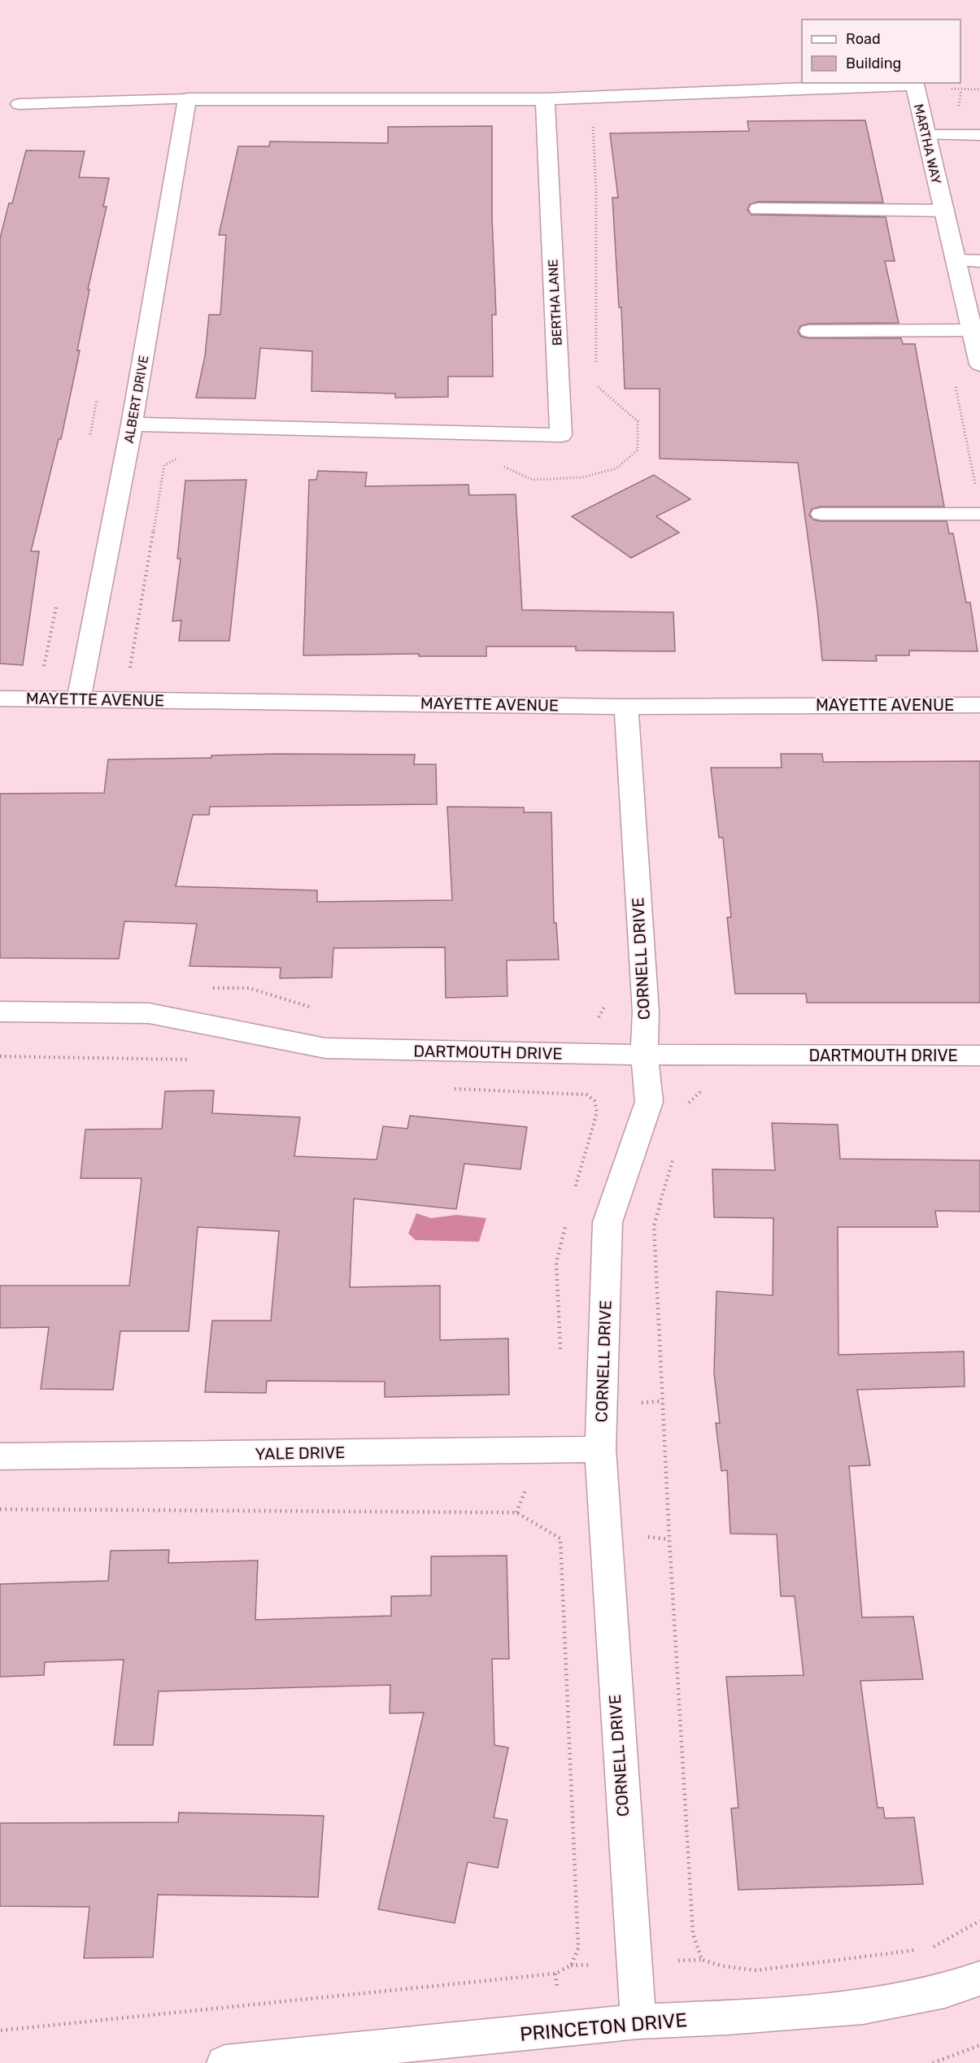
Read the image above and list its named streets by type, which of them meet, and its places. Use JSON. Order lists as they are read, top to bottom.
{
  "streets": {
    "street": [
      "MARTHA WAY",
      "BERTHA LANE",
      "ALBERT DRIVE",
      "MAYETTE AVENUE",
      "CORNELL DRIVE",
      "DARTMOUTH DRIVE",
      "YALE DRIVE",
      "PRINCETON DRIVE"
    ]
  },
  "crossings": [
    ["MARTHA WAY", "BERTHA LANE"],
    ["BERTHA LANE", "ALBERT DRIVE"],
    ["ALBERT DRIVE", "MAYETTE AVENUE"],
    ["MAYETTE AVENUE", "CORNELL DRIVE"],
    ["CORNELL DRIVE", "DARTMOUTH DRIVE"],
    ["CORNELL DRIVE", "YALE DRIVE"],
    ["CORNELL DRIVE", "PRINCETON DRIVE"]
  ],
  "legend": ["Road", "Building"]
}
